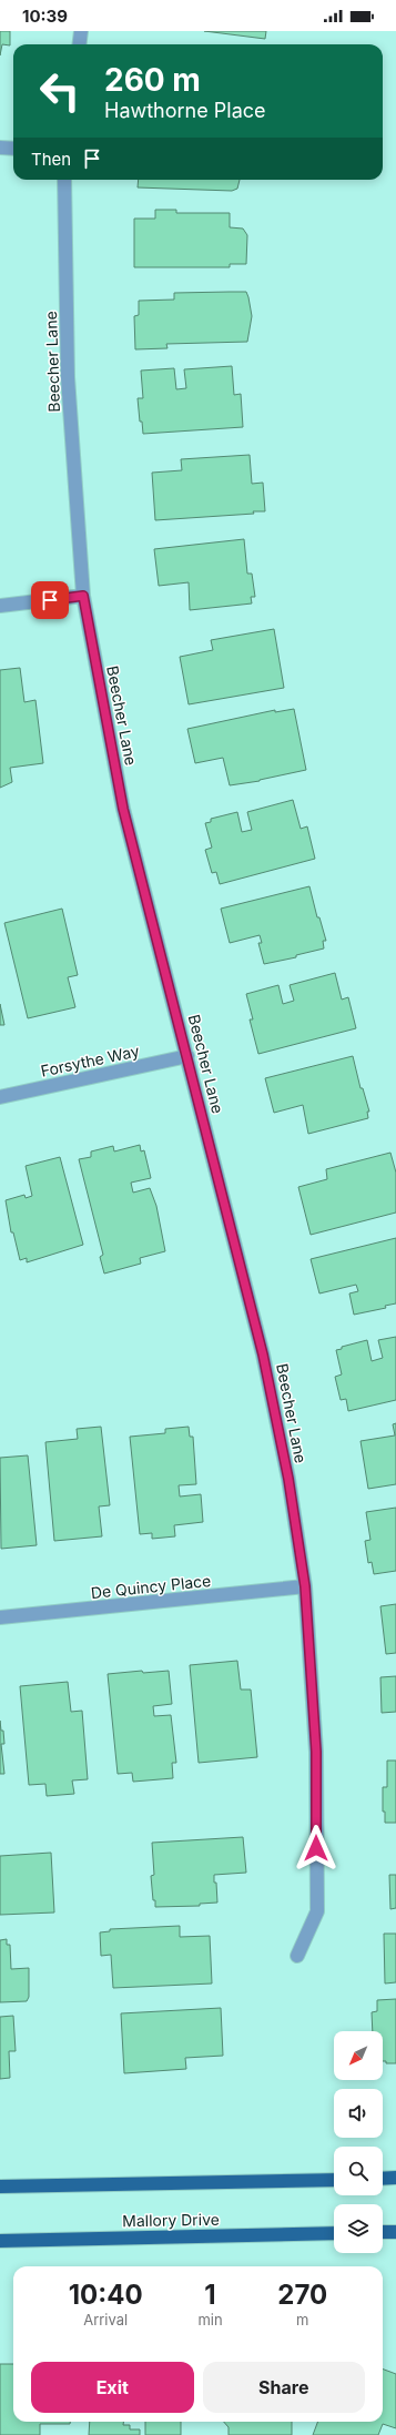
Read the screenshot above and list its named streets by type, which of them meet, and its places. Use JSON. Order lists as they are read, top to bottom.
{
  "streets": {
    "main road": ["Mallory Drive"],
    "street": ["Beecher Lane", "Forsythe Way", "De Quincy Place"]
  },
  "crossings": [
    ["Beecher Lane", "Forsythe Way"],
    ["Beecher Lane", "De Quincy Place"]
  ],
  "north": "bottom left",
  "page": {
    "status": "10:39",
    "turn": ["260 m", "Hawthorne Place"],
    "then": "Then",
    "eta": [
      "10:40",
      "Arrival",
      "1",
      "min",
      "270",
      "m"
    ],
    "buttons": ["Exit", "Share"]
  }
}
